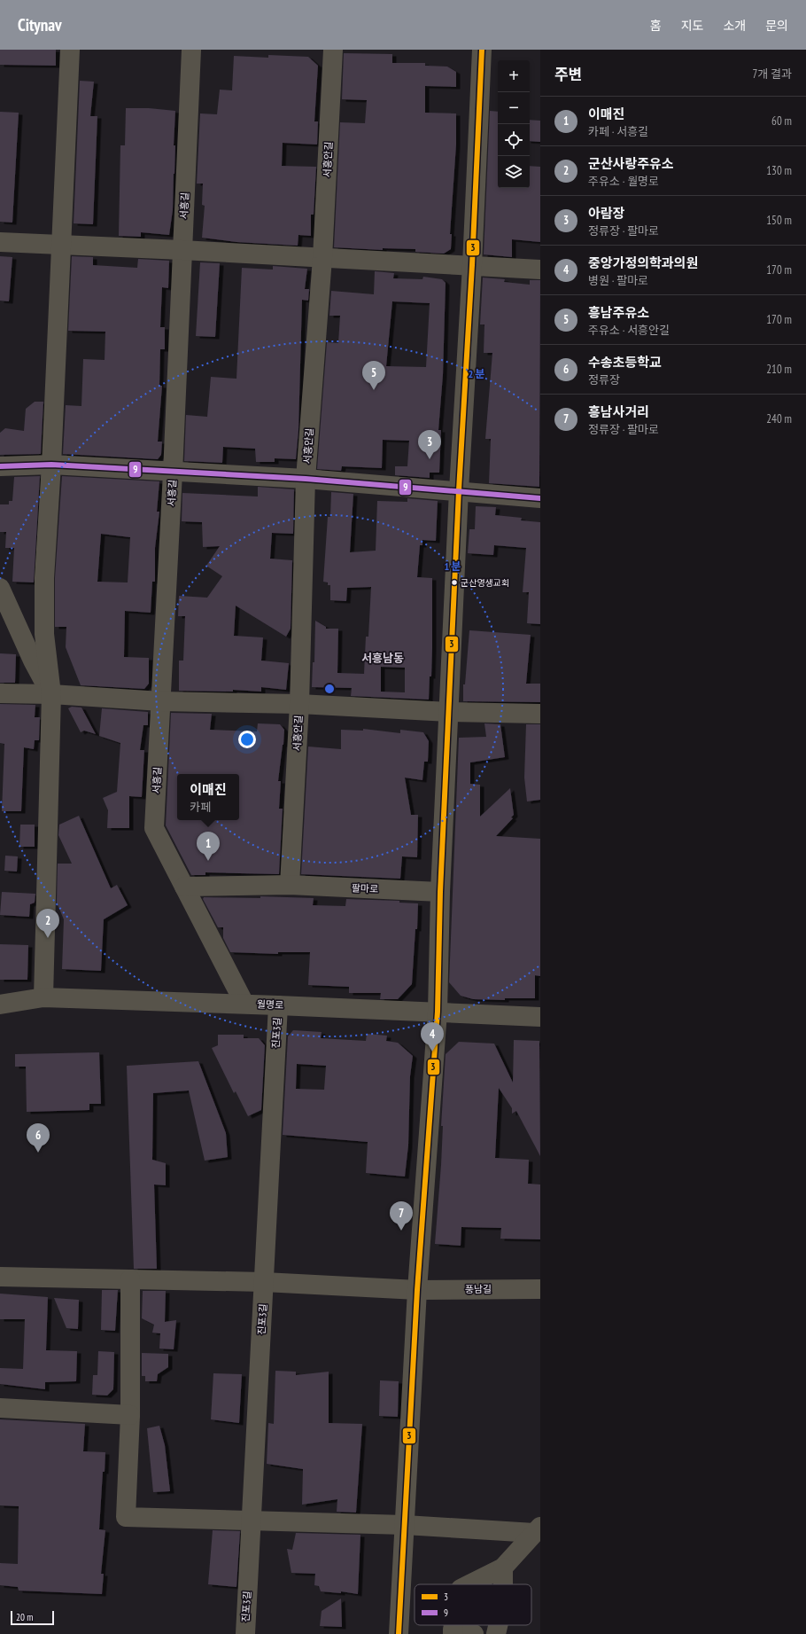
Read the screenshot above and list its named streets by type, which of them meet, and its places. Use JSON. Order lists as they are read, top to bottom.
{
  "streets": {
    "street": [
      "서흥안길",
      "서흥길",
      "팔마로",
      "월명로",
      "진포3길",
      "풍남길"
    ]
  },
  "crossings": [
    ["서흥안길", "팔마로"],
    ["서흥길", "월명로"],
    ["월명로", "진포3길"],
    ["진포3길", "풍남길"]
  ],
  "districts": ["서흥남동"],
  "places": ["군산영생교회"],
  "lines": ["transit line 3", "transit line 9"],
  "legend": ["3", "9"],
  "scale_bar": "20 m",
  "page": {
    "header": "Citynav",
    "nav": [
      "홈",
      "지도",
      "소개",
      "문의"
    ],
    "heading": ["주변", "7개 결과"],
    "map_buttons": ["+", "−"],
    "list": [
      {
        "mark": "1",
        "name": "이매진",
        "note": "카페 · 서흥길",
        "value": "60 m"
      },
      {
        "mark": "2",
        "name": "군산사랑주유소",
        "note": "주유소 · 월명로",
        "value": "130 m"
      },
      {
        "mark": "3",
        "name": "아람장",
        "note": "정류장 · 팔마로",
        "value": "150 m"
      },
      {
        "mark": "4",
        "name": "중앙가정의학과의원",
        "note": "병원 · 팔마로",
        "value": "170 m"
      },
      {
        "mark": "5",
        "name": "흥남주유소",
        "note": "주유소 · 서흥안길",
        "value": "170 m"
      },
      {
        "mark": "6",
        "name": "수송초등학교",
        "note": "정류장",
        "value": "210 m"
      },
      {
        "mark": "7",
        "name": "흥남사거리",
        "note": "정류장 · 팔마로",
        "value": "240 m"
      }
    ],
    "pins": [
      "5",
      "3",
      "1",
      "2",
      "4",
      "6",
      "7"
    ],
    "popup": ["이매진", "카페"],
    "scale": "20 m"
  },
  "rings": ["2 분", "1 분"]
}
